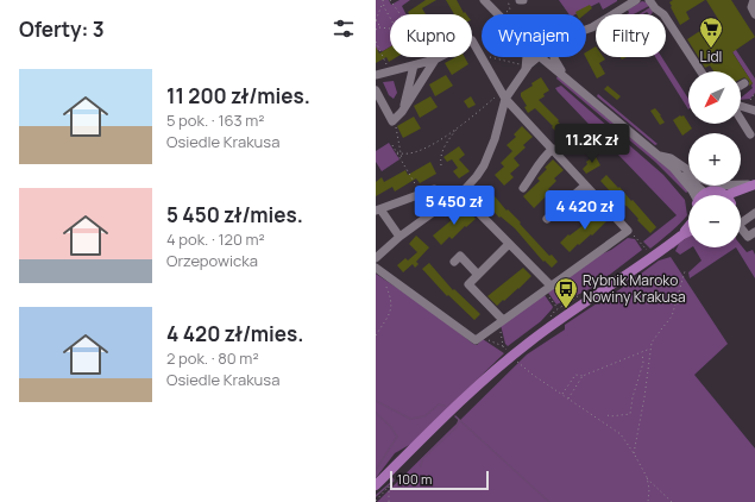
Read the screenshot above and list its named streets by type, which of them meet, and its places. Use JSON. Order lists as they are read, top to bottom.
{
  "places": {
    "supermarket": ["Lidl"],
    "bus stop": ["Rybnik Maroko Nowiny Krakusa"]
  },
  "scale_bar": "100 m",
  "north": "bottom left",
  "page": {
    "heading": "Oferty: 3",
    "chip": ["Kupno", "Wynajem", "Filtry"],
    "list": [
      {
        "name": "11 200 zł/mies.",
        "note": "5 pok. · 163 m² · Osiedle Krakusa"
      },
      {
        "name": "5 450 zł/mies.",
        "note": "4 pok. · 120 m² · Orzepowicka"
      },
      {
        "name": "4 420 zł/mies.",
        "note": "2 pok. · 80 m² · Osiedle Krakusa"
      }
    ],
    "map_buttons": ["+", "−"],
    "price": ["11.2K zł", "5 450 zł", "4 420 zł"],
    "scale": "100 m"
  }
}
